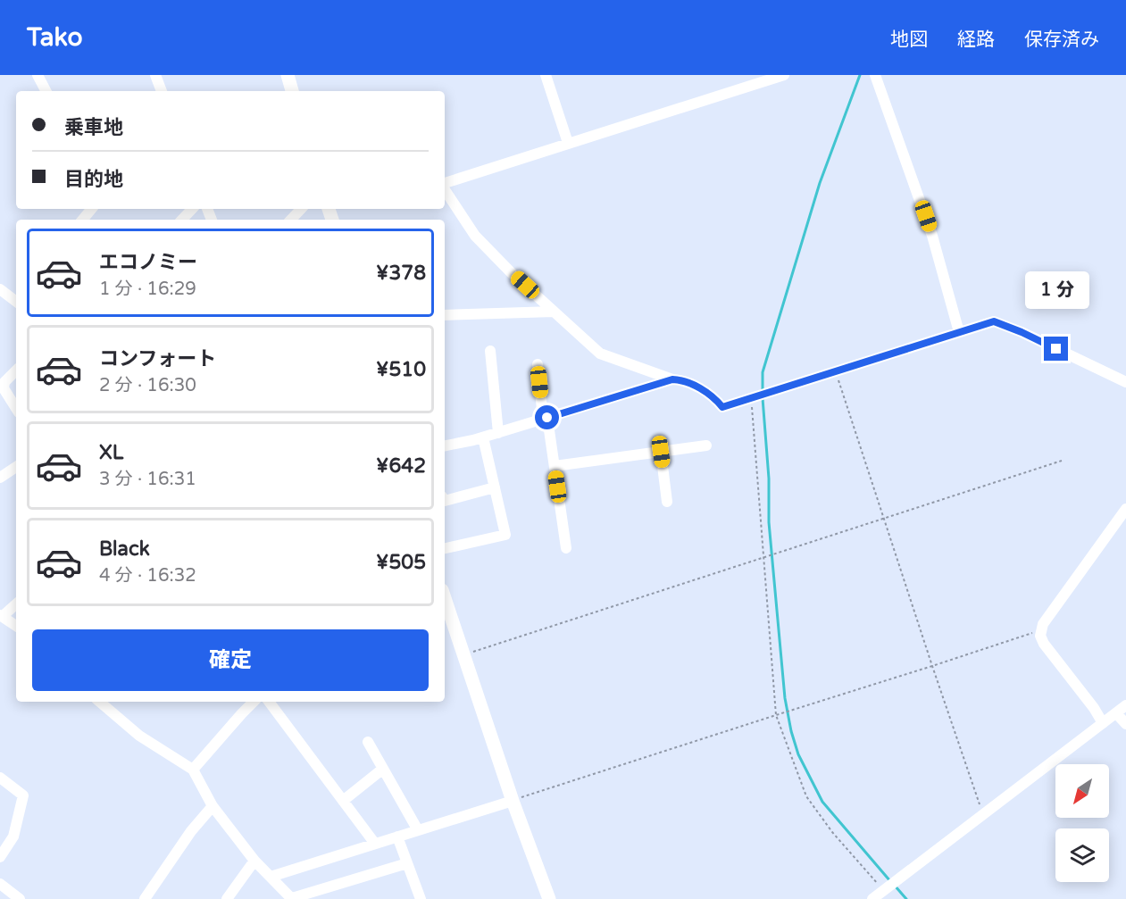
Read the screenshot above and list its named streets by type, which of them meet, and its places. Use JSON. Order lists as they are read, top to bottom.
{
  "north": "bottom left",
  "page": {
    "header": "Tako",
    "nav": ["地図", "経路", "保存済み"],
    "banner": ["乗車地", "目的地"],
    "list": [
      {
        "name": "エコノミー",
        "note": "1 分 · 16:29",
        "value": "¥378"
      },
      {
        "name": "コンフォート",
        "note": "2 分 · 16:30",
        "value": "¥510"
      },
      {
        "name": "XL",
        "note": "3 分 · 16:31",
        "value": "¥642"
      },
      {
        "name": "Black",
        "note": "4 分 · 16:32",
        "value": "¥505"
      }
    ],
    "bubble": "1 分",
    "buttons": "確定"
  }
}
